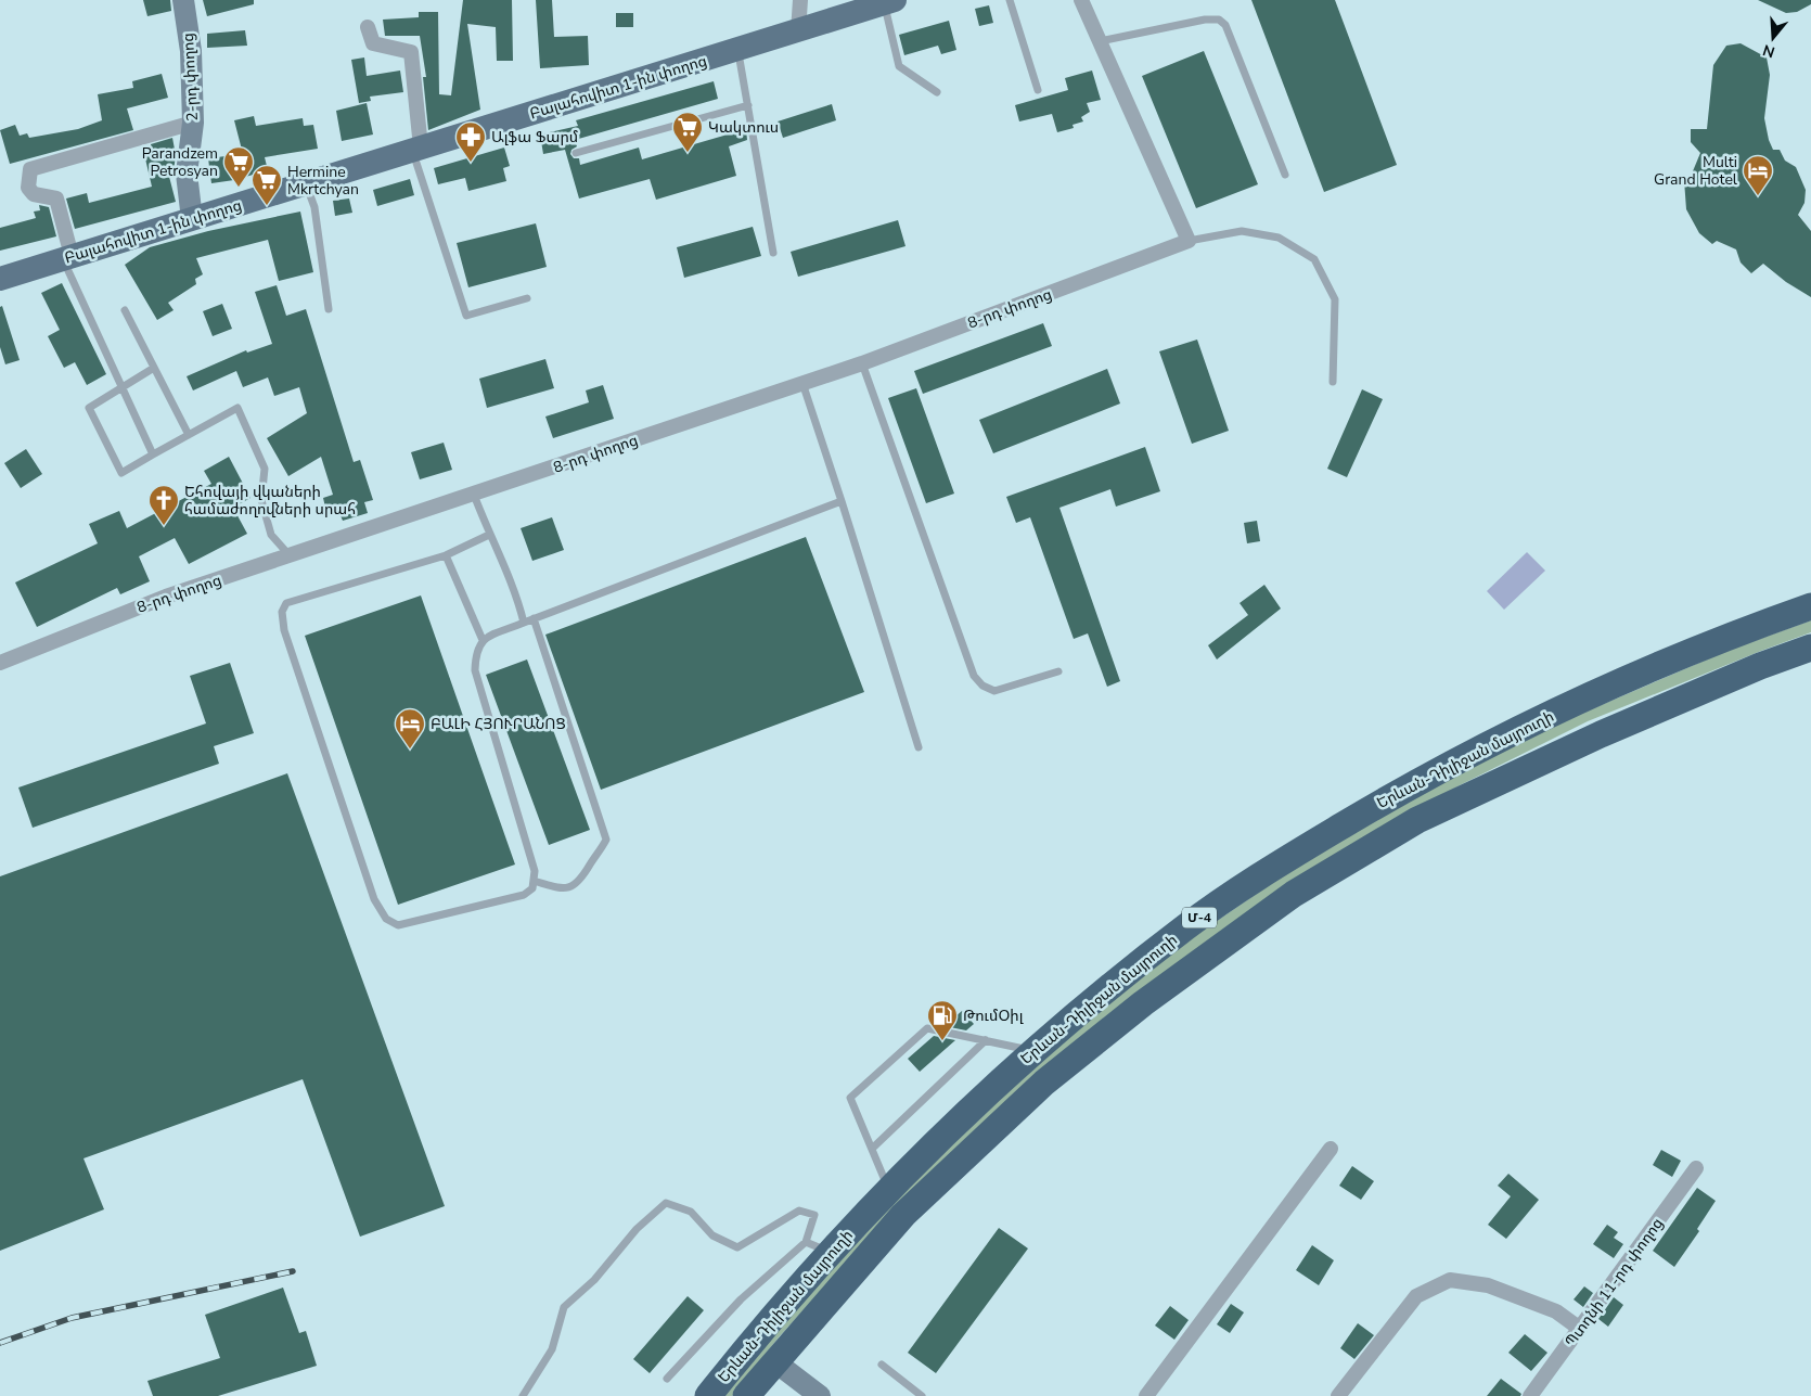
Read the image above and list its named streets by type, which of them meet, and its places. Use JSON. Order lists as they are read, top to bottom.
{
  "streets": {
    "highway": ["Երևան-Դիլիջան մայրուղի", "Մ-4"],
    "main road": ["Բալահովիտ 1-ին փողոց"],
    "street": ["2-րդ փողոց", "8-րդ փողոց", "Պտղնի 11-րդ փողոց"]
  },
  "crossings": [
    ["2-րդ փողոց", "Բալահովիտ 1-ին փողոց"]
  ],
  "places": {
    "supermarket": ["Կակտուս", "Parandzem Petrosyan", "Hermine Mkrtchyan"],
    "pharmacy": ["Ալֆա Ֆարմ"],
    "hotel": ["Multi Grand Hotel", "ԲԱԼԻ ՀՅՈՒՐԱՆՈՑ"],
    "church": ["Եհովայի վկաների համաժողովների սրահ"],
    "fuel station": ["ԹումՕիլ"]
  },
  "north": "bottom"
}
